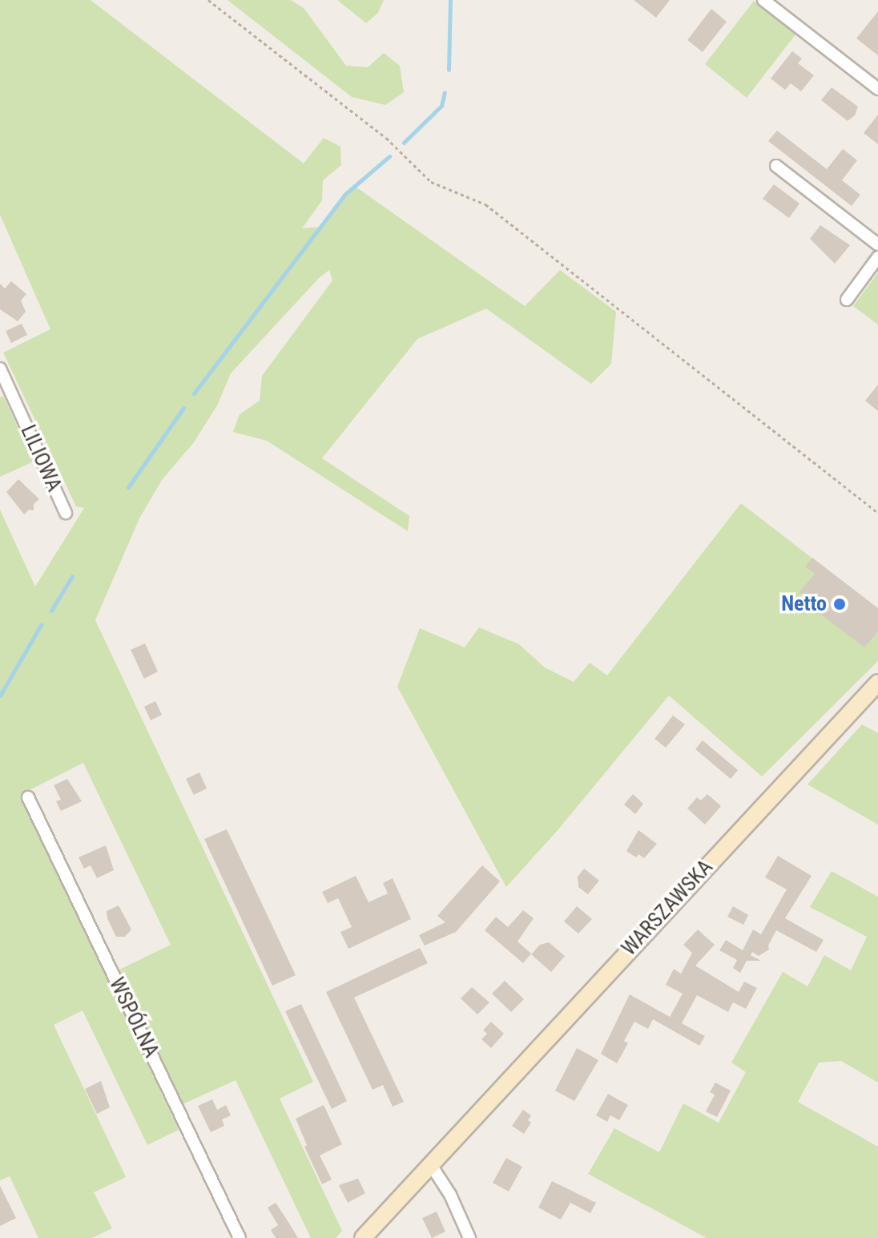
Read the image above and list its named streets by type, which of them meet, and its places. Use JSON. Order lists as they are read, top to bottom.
{
  "streets": {
    "main road": ["WARSZAWSKA"],
    "street": ["LILIOWA", "WSPÓLNA"]
  },
  "places": ["Netto"]
}
